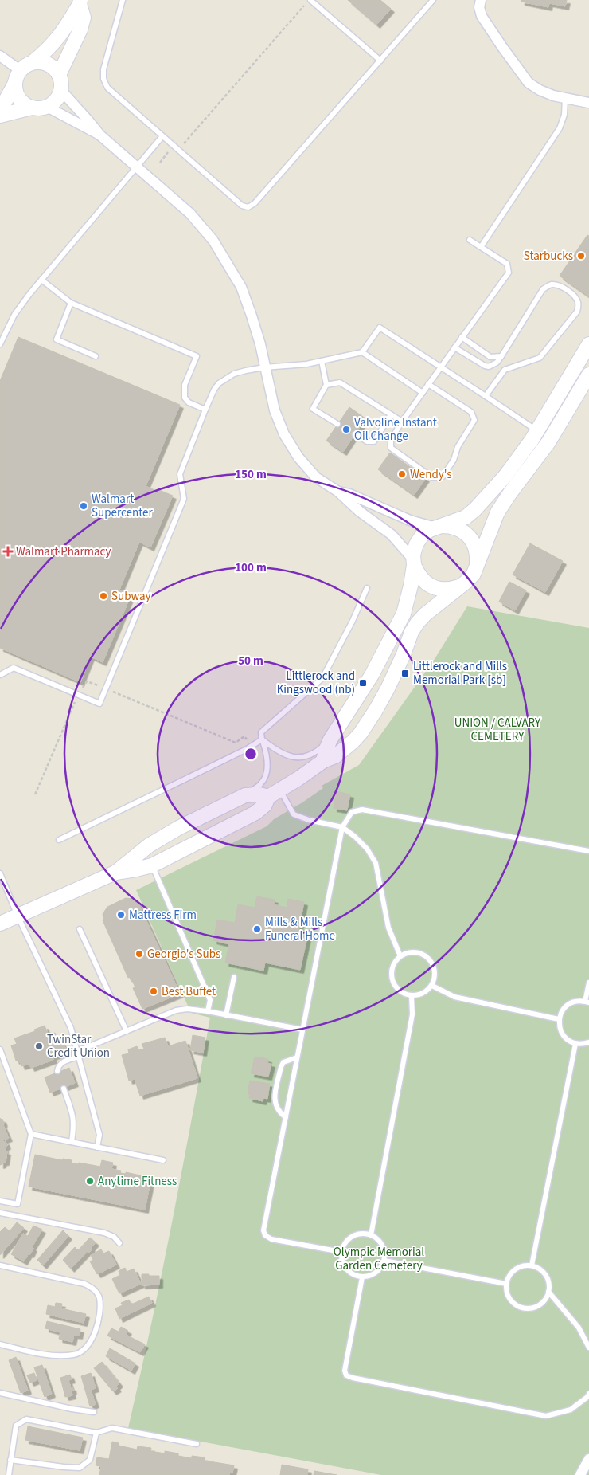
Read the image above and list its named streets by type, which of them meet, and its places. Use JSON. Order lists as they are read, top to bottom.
{
  "parks": ["UNION / CALVARY CEMETERY", "Olympic Memorial Garden Cemetery"],
  "places": {
    "other": [
      "Starbucks",
      "Valvoline Instant Oil Change",
      "Wendy's",
      "Walmart Supercenter",
      "Subway",
      "Mattress Firm",
      "Mills & Mills Funeral Home",
      "Georgio's Subs",
      "Best Buffet",
      "TwinStar Credit Union",
      "Anytime Fitness"
    ],
    "health": ["Walmart Pharmacy"],
    "transit": ["Littlerock and Mills Memorial Park [sb]", "Littlerock and Kingswood (nb)"]
  },
  "rings": ["150 m", "100 m", "50 m"]
}
